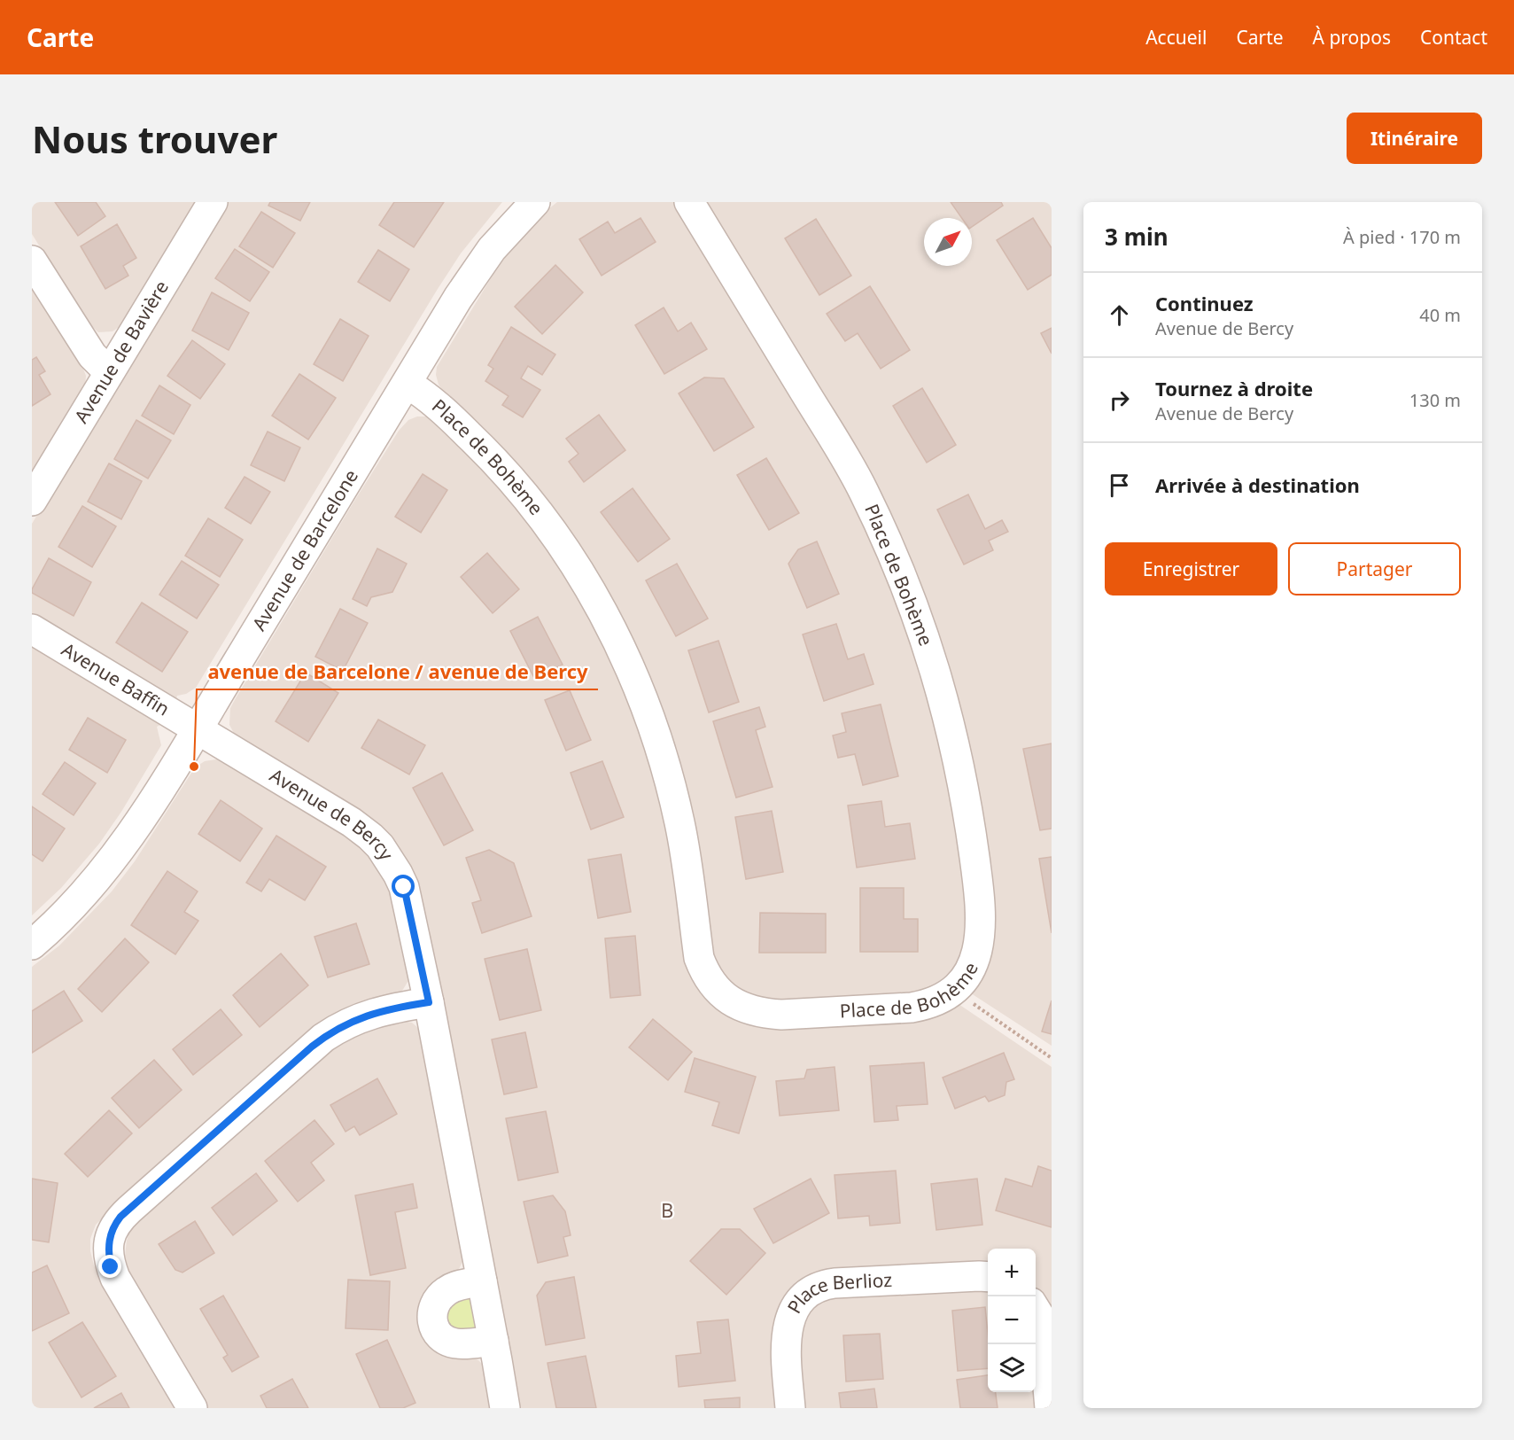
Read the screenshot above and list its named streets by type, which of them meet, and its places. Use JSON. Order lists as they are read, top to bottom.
{
  "streets": {
    "street": [
      "Avenue de Bavière",
      "Place de Bohème",
      "Avenue de Barcelone",
      "Avenue Baffin",
      "Avenue de Bercy",
      "Place Berlioz"
    ]
  },
  "crossings": [
    ["Place de Bohème", "Avenue de Barcelone"],
    ["Avenue de Barcelone", "Avenue Baffin"],
    ["Avenue de Barcelone", "Avenue de Bercy"],
    ["Avenue Baffin", "Avenue de Bercy"]
  ],
  "districts": ["B"],
  "places": ["avenue de Barcelone / avenue de Bercy"],
  "north": "top right",
  "page": {
    "header": "Carte",
    "nav": [
      "Accueil",
      "Carte",
      "À propos",
      "Contact"
    ],
    "buttons": [
      "Itinéraire",
      ["Enregistrer", "Partager"]
    ],
    "title": "Nous trouver",
    "heading": ["3 min", "À pied · 170 m"],
    "list": [
      ["Continuez", "Avenue de Bercy", "40 m"],
      ["Tournez à droite", "Avenue de Bercy", "130 m"],
      "Arrivée à destination"
    ],
    "map_buttons": ["+", "−"]
  }
}
